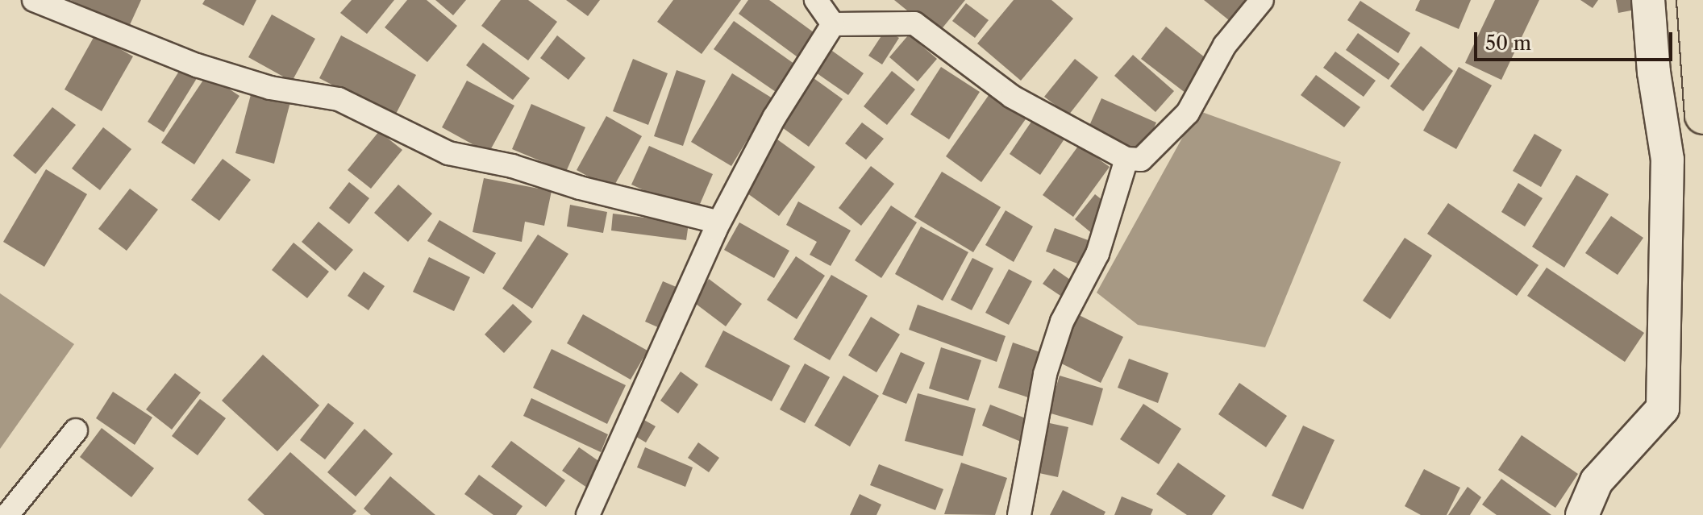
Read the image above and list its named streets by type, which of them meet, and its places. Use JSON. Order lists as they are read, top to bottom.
{
  "scale_bar": "50 m"
}
